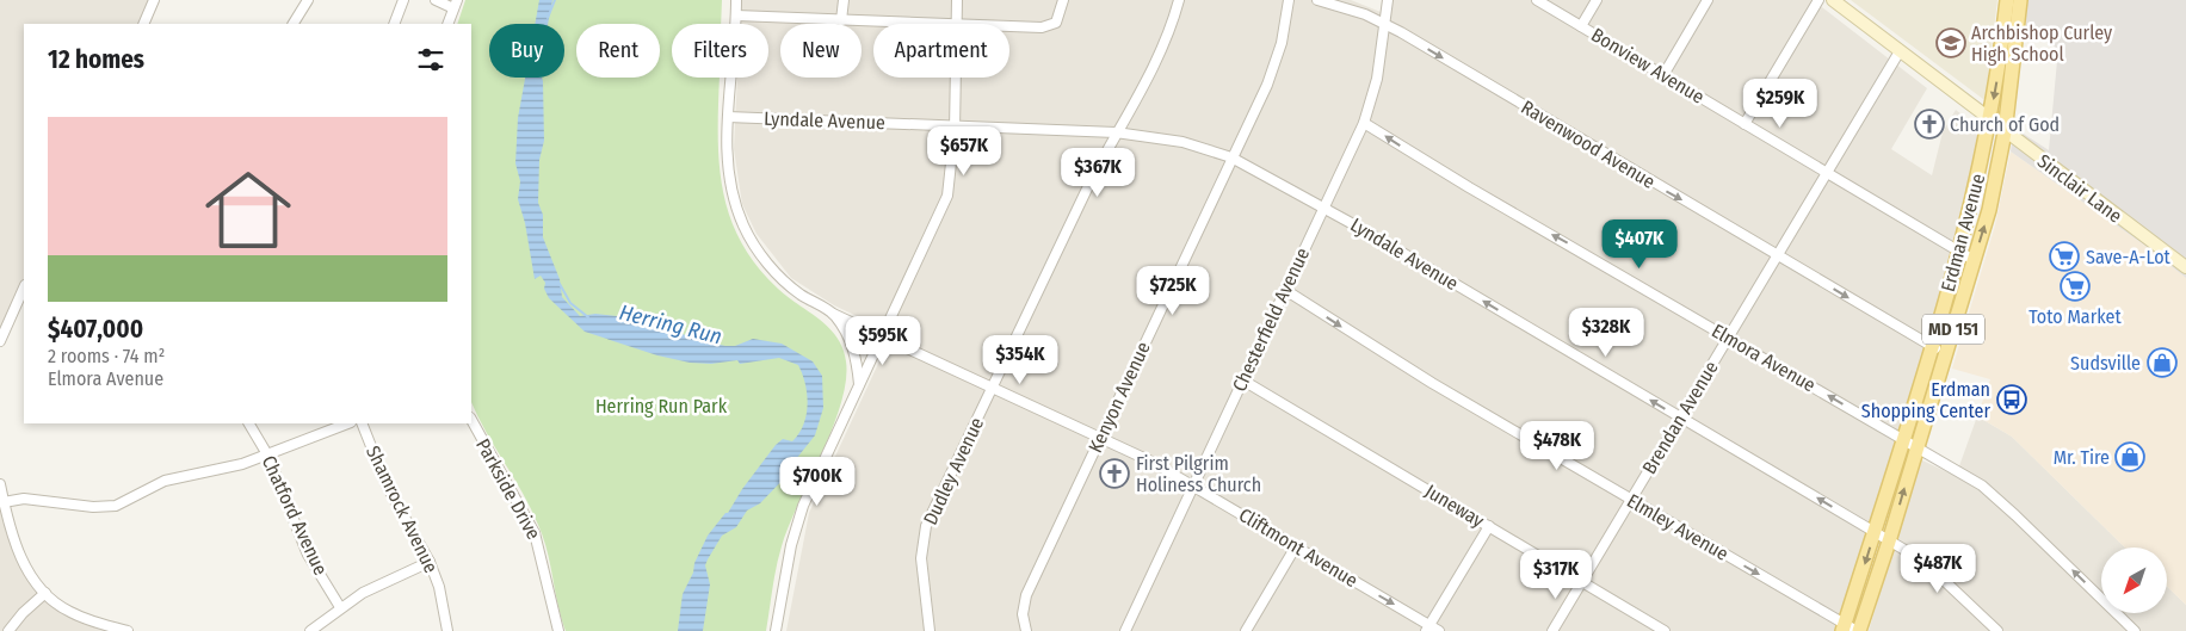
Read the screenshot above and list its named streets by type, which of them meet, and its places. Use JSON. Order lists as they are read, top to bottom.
{
  "streets": {
    "main road": ["Sinclair Lane", "Erdman Avenue", "MD 151"],
    "street": [
      "Bonview Avenue",
      "Lyndale Avenue",
      "Ravenwood Avenue",
      "Chesterfield Avenue",
      "Elmora Avenue",
      "Kenyon Avenue",
      "Brendan Avenue",
      "Dudley Avenue",
      "Parkside Drive",
      "Juneway",
      "Shamrock Avenue",
      "Chatford Avenue",
      "Elmley Avenue",
      "Cliftmont Avenue"
    ]
  },
  "crossings": [
    ["Bonview Avenue", "Erdman Avenue"],
    ["Bonview Avenue", "Brendan Avenue"],
    ["Lyndale Avenue", "Erdman Avenue"],
    ["Lyndale Avenue", "Chesterfield Avenue"],
    ["Lyndale Avenue", "Kenyon Avenue"],
    ["Lyndale Avenue", "Brendan Avenue"],
    ["Lyndale Avenue", "Dudley Avenue"],
    ["Lyndale Avenue", "Cliftmont Avenue"],
    ["Ravenwood Avenue", "Erdman Avenue"],
    ["Ravenwood Avenue", "Chesterfield Avenue"],
    ["Ravenwood Avenue", "Brendan Avenue"],
    ["Sinclair Lane", "Erdman Avenue"],
    ["Sinclair Lane", "Brendan Avenue"],
    ["Erdman Avenue", "Elmora Avenue"],
    ["Erdman Avenue", "Elmley Avenue"],
    ["Chesterfield Avenue", "Elmora Avenue"],
    ["Chesterfield Avenue", "Juneway"],
    ["Chesterfield Avenue", "Elmley Avenue"],
    ["Chesterfield Avenue", "Cliftmont Avenue"],
    ["Elmora Avenue", "Brendan Avenue"],
    ["Kenyon Avenue", "Cliftmont Avenue"],
    ["Brendan Avenue", "Juneway"],
    ["Brendan Avenue", "Elmley Avenue"],
    ["Dudley Avenue", "Cliftmont Avenue"]
  ],
  "one_way": [
    "Lyndale Avenue",
    "Ravenwood Avenue",
    "Elmora Avenue",
    "Elmley Avenue"
  ],
  "water": ["Herring Run"],
  "parks": ["Herring Run Park"],
  "places": {
    "school or university": ["Archbishop Curley High School"],
    "church": ["Church of God", "First Pilgrim Holiness Church"],
    "supermarket": ["Save-A-Lot", "Toto Market"],
    "shop": ["Sudsville", "Mr. Tire"],
    "bus stop": ["Erdman Shopping Center"]
  },
  "north": "bottom left",
  "page": {
    "chip": [
      "Buy",
      "Rent",
      "Filters",
      "New",
      "Apartment"
    ],
    "heading": "12 homes",
    "price": [
      "$259K",
      "$657K",
      "$367K",
      "$407K",
      "$725K",
      "$328K",
      "$595K",
      "$354K",
      "$478K",
      "$700K",
      "$487K",
      "$317K"
    ],
    "list": [
      {
        "name": "$407,000",
        "note": "2 rooms · 74 m² · Elmora Avenue"
      }
    ]
  }
}
